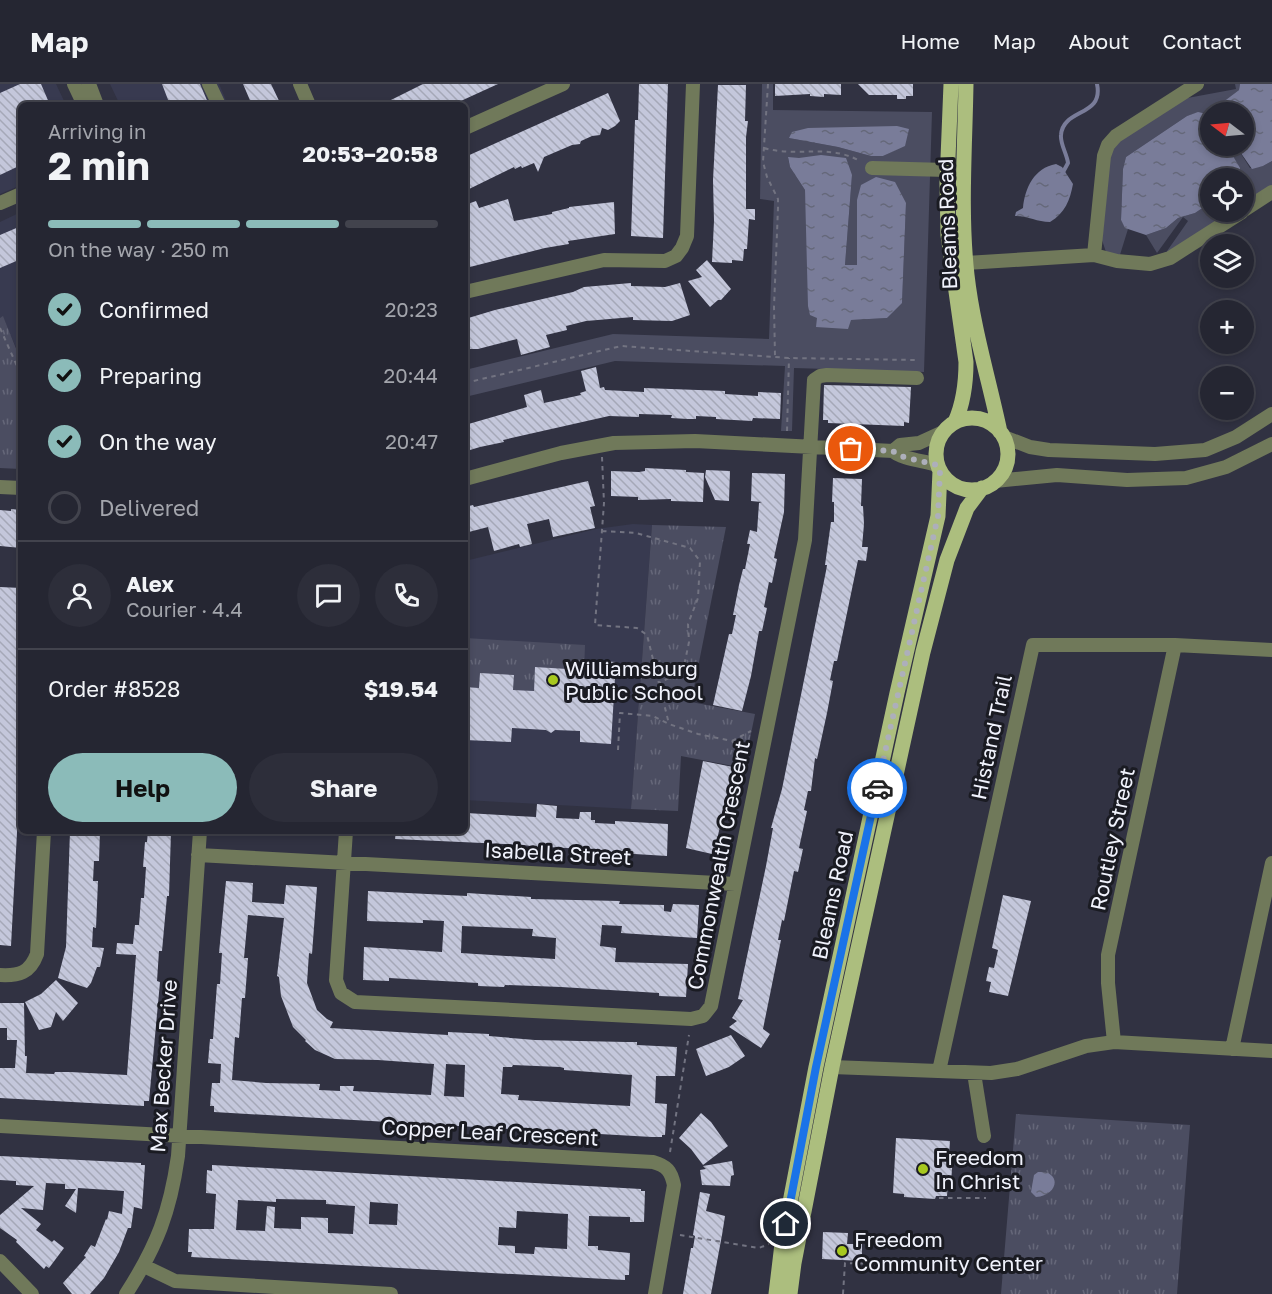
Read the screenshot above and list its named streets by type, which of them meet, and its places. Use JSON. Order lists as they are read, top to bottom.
{
  "streets": {
    "main road": ["Bleams Road"],
    "street": [
      "Histand Trail",
      "Routley Street",
      "Isabella Street",
      "Commonwealth Crescent",
      "Max Becker Drive",
      "Copper Leaf Crescent"
    ]
  },
  "crossings": [
    ["Histand Trail", "Routley Street"],
    ["Isabella Street", "Commonwealth Crescent"],
    ["Isabella Street", "Max Becker Drive"],
    ["Max Becker Drive", "Copper Leaf Crescent"]
  ],
  "places": ["Williamsburg Public School", "Freedom In Christ", "Freedom Community Center"],
  "north": "left",
  "page": {
    "header": "Map",
    "nav": [
      "Home",
      "Map",
      "About",
      "Contact"
    ],
    "map_buttons": ["+", "−"],
    "heading": ["2 min", "Arriving in", "20:53–20:58"],
    "panel": [
      "Alex",
      "Courier · 4.4",
      "Order #8528",
      "$19.54"
    ],
    "bar": "On the way · 250 m",
    "list": [
      ["Confirmed", "20:23"],
      ["Preparing", "20:44"],
      ["On the way", "20:47"],
      "Delivered"
    ],
    "buttons": ["Help", "Share"]
  }
}
